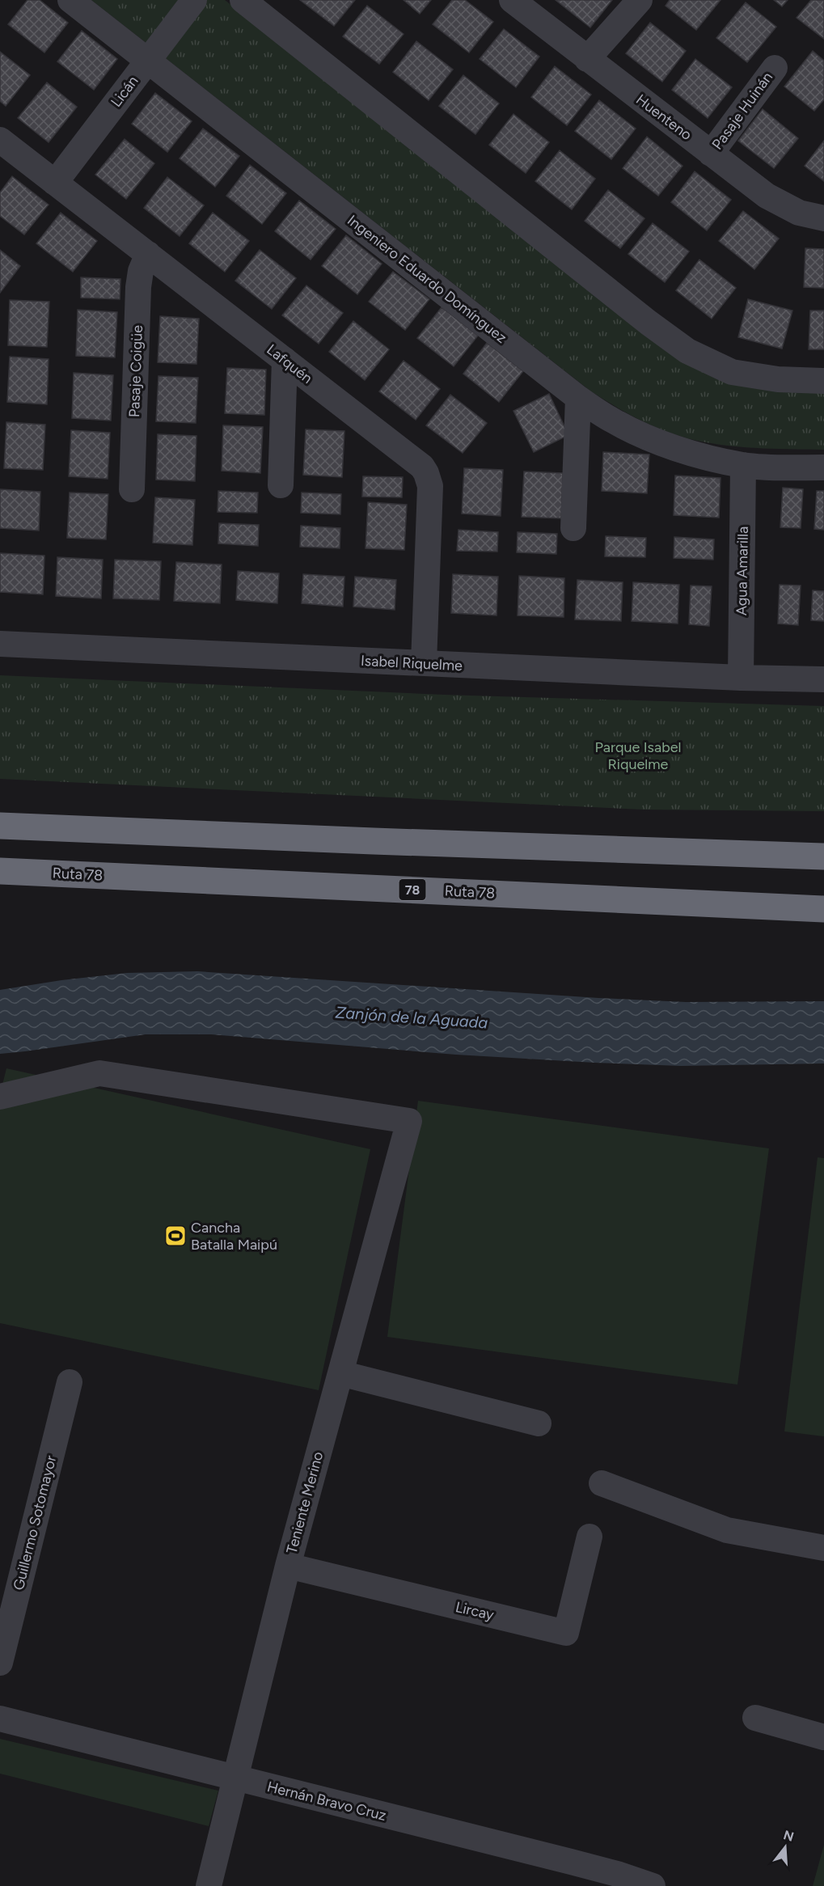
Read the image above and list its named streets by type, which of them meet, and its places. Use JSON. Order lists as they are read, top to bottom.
{
  "streets": {
    "highway": ["Ruta 78", "78"],
    "street": [
      "Licán",
      "Pasaje Huinán",
      "Huenteno",
      "Ingeniero Eduardo Domínguez",
      "Lafquén",
      "Pasaje Coigüe",
      "Agua Amarilla",
      "Isabel Riquelme",
      "Teniente Merino",
      "Guillermo Sotomayor",
      "Lircay",
      "Hernán Bravo Cruz"
    ]
  },
  "crossings": [
    ["Licán", "Ingeniero Eduardo Domínguez"],
    ["Licán", "Lafquén"],
    ["Pasaje Huinán", "Huenteno"],
    ["Ingeniero Eduardo Domínguez", "Agua Amarilla"],
    ["Lafquén", "Pasaje Coigüe"],
    ["Lafquén", "Isabel Riquelme"],
    ["Agua Amarilla", "Isabel Riquelme"],
    ["Teniente Merino", "Lircay"],
    ["Teniente Merino", "Hernán Bravo Cruz"]
  ],
  "water": ["Zanjón de la Aguada"],
  "parks": ["Parque Isabel Riquelme"],
  "places": {
    "sports": ["Cancha Batalla Maipú"]
  },
  "north": "top"
}
